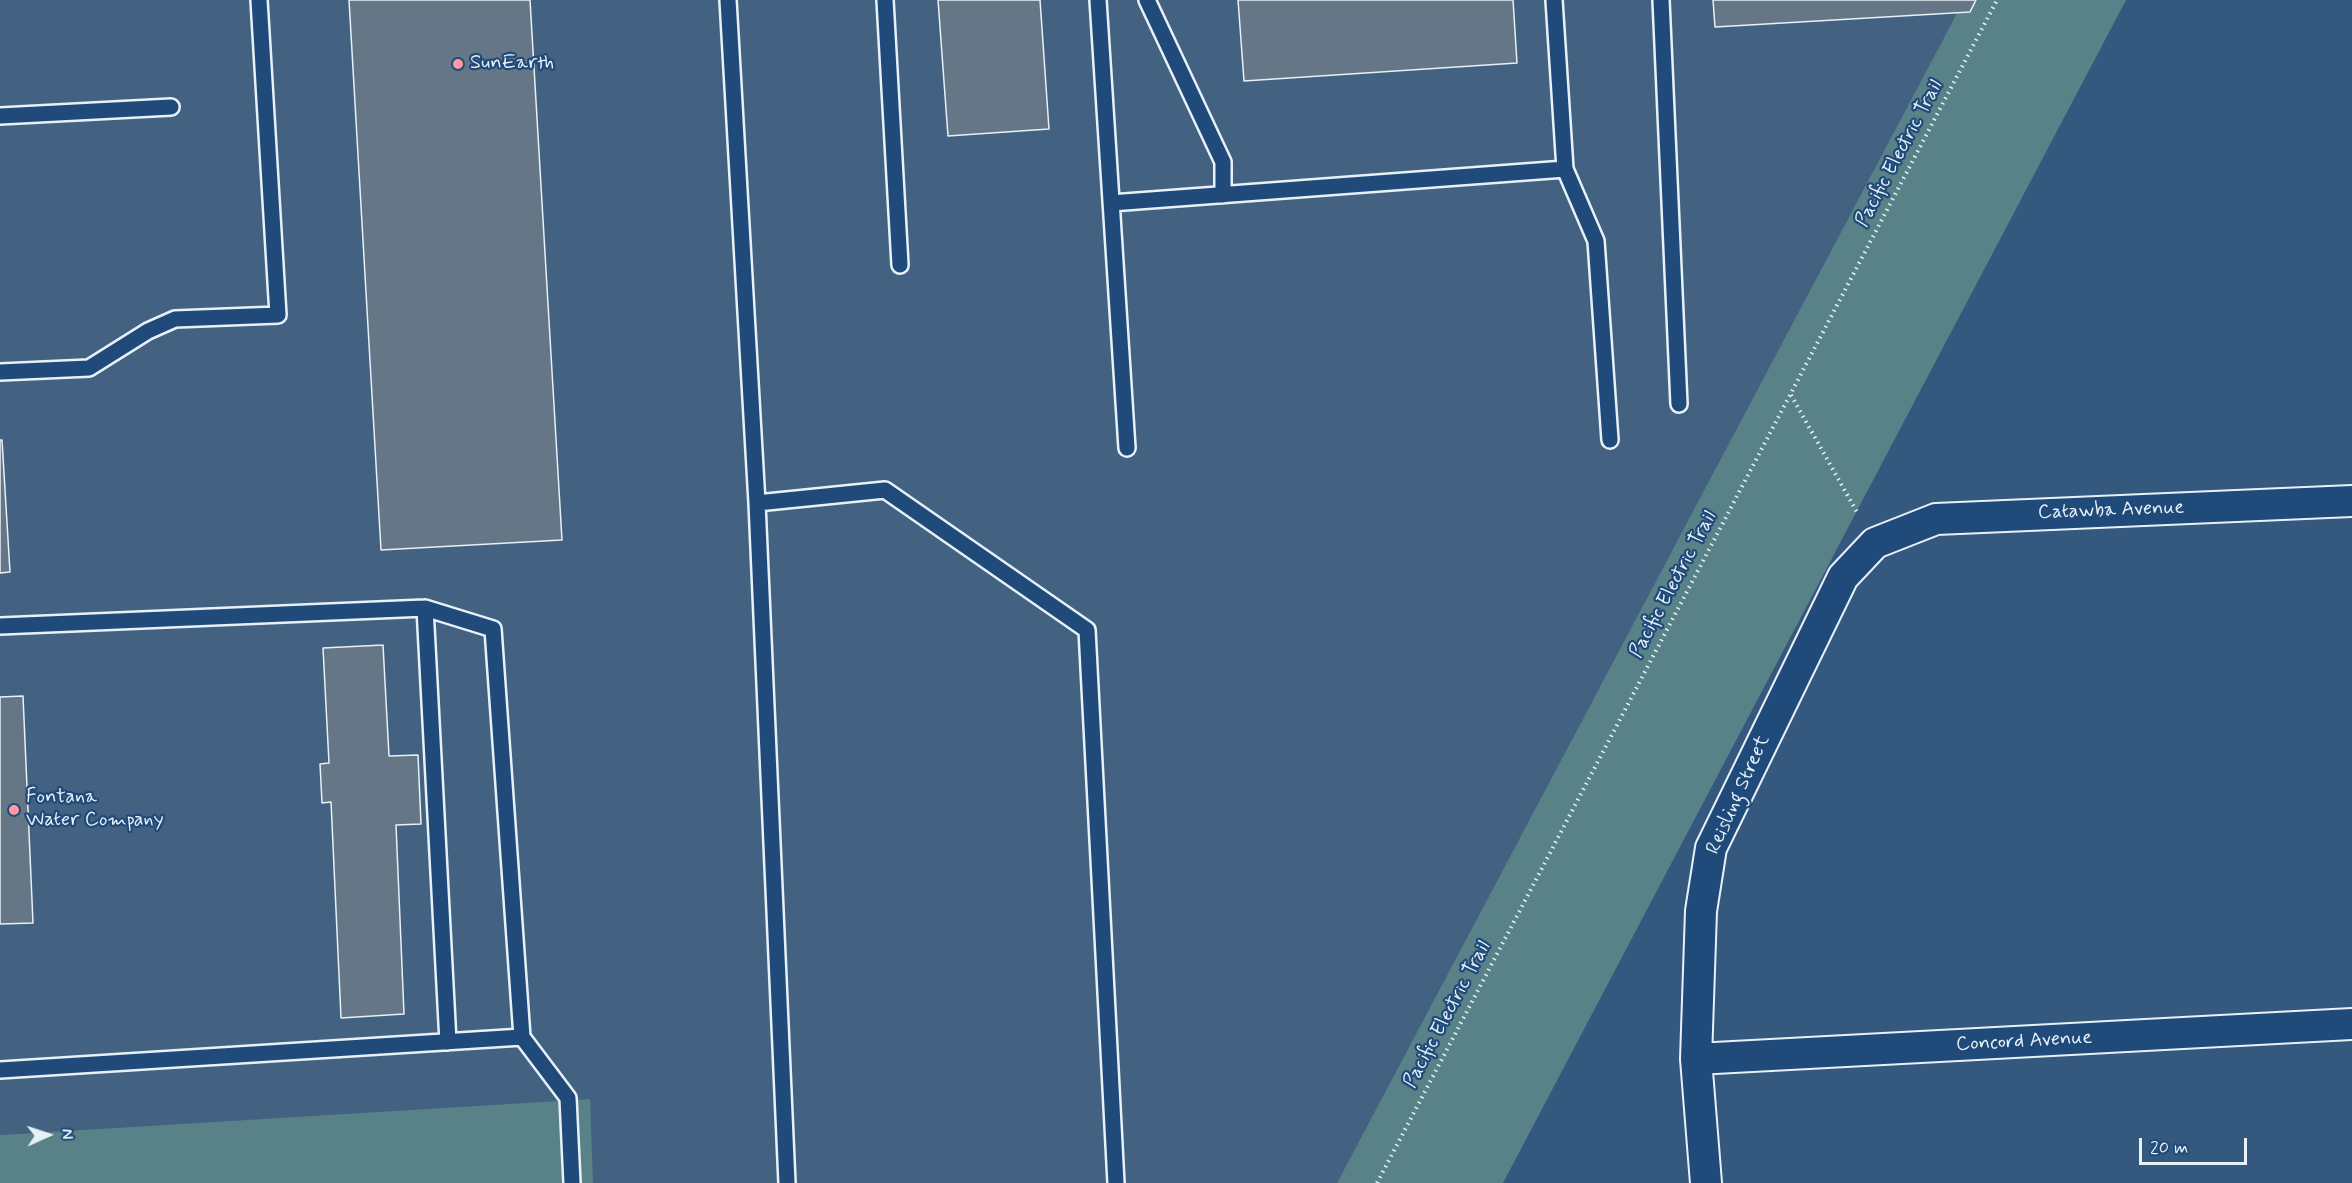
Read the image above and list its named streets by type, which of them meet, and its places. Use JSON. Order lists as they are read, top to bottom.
{
  "streets": {
    "street": ["Catawba Avenue", "Reisling Street", "Concord Avenue"],
    "path": ["Pacific Electric Trail"]
  },
  "crossings": [
    ["Catawba Avenue", "Reisling Street"],
    ["Reisling Street", "Concord Avenue"]
  ],
  "places": ["SunEarth", "Fontana Water Company"],
  "scale_bar": "20 m",
  "north": "right"
}
